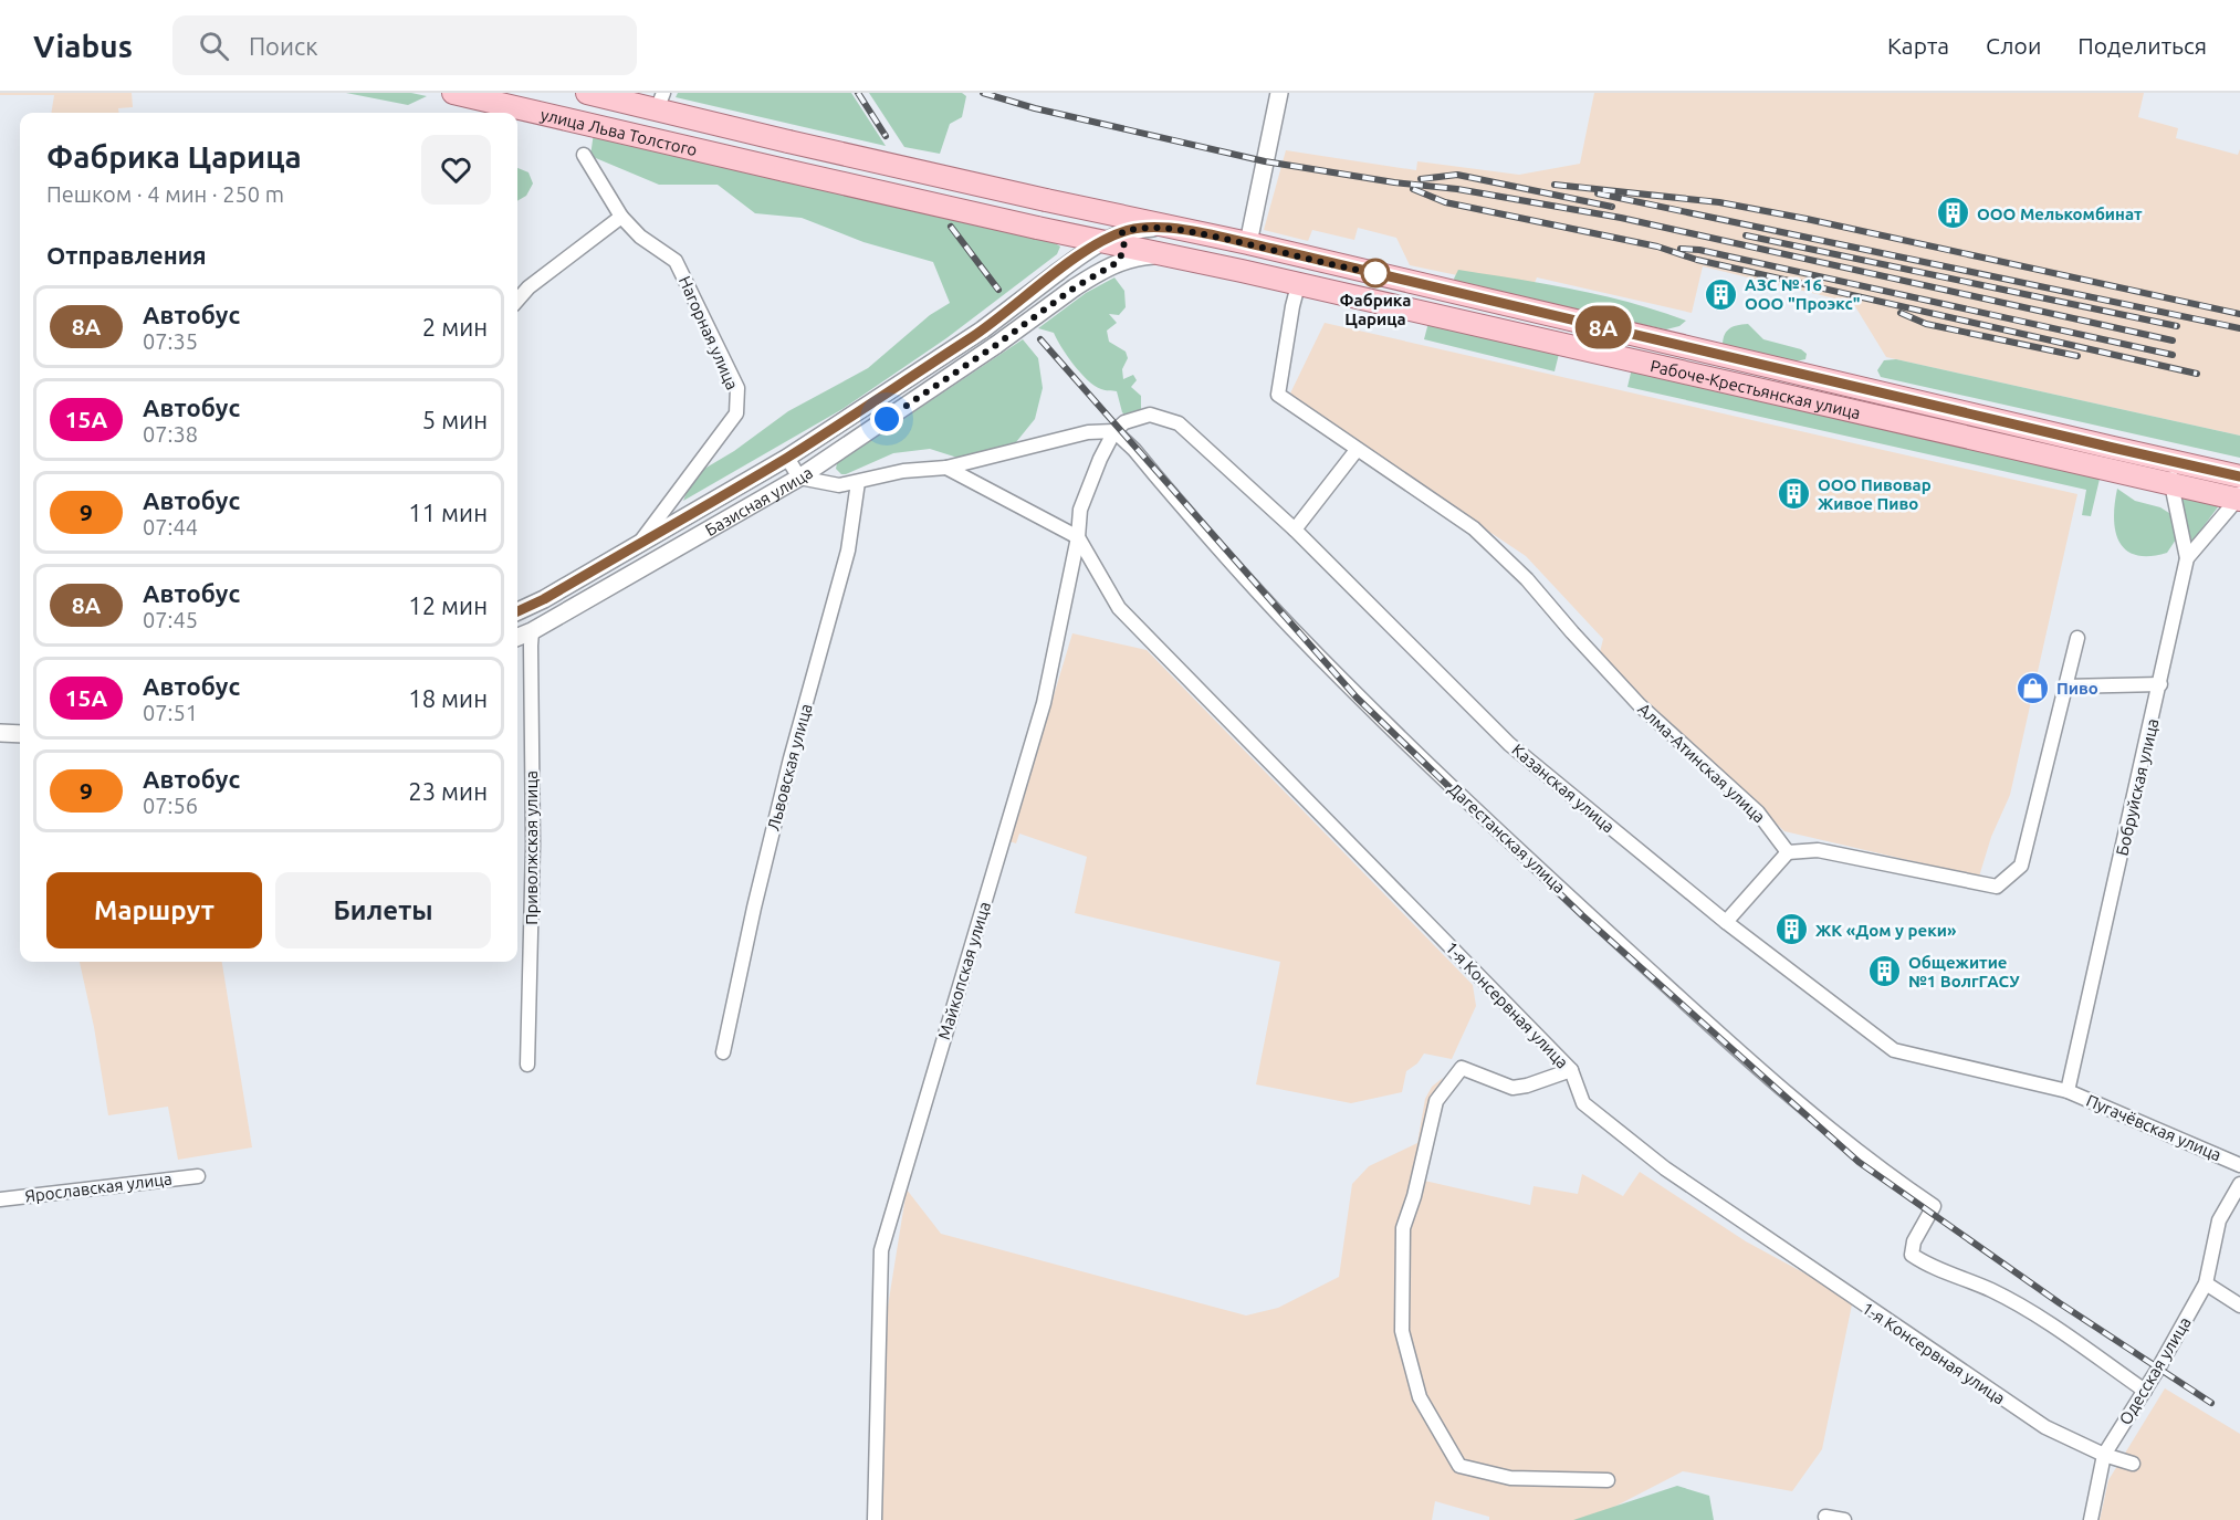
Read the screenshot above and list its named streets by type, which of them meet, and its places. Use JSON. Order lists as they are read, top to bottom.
{
  "streets": {
    "main road": ["улица Льва Толстого", "Рабоче-Крестьянская улица"],
    "street": [
      "Нагорная улица",
      "Базисная улица",
      "Алма-Атинская улица",
      "Львовская улица",
      "Бобруйская улица",
      "Казанская улица",
      "Дагестанская улица",
      "Приволжская улица",
      "Майкопская улица",
      "1-я Консервная улица",
      "Пугачёвская улица",
      "Ярославская улица",
      "Одесская улица"
    ]
  },
  "crossings": [
    ["улица Льва Толстого", "Рабоче-Крестьянская улица"],
    ["Нагорная улица", "Базисная улица"],
    ["Рабоче-Крестьянская улица", "Базисная улица"],
    ["Рабоче-Крестьянская улица", "Алма-Атинская улица"],
    ["Рабоче-Крестьянская улица", "Бобруйская улица"],
    ["Базисная улица", "Приволжская улица"],
    ["Бобруйская улица", "Казанская улица"],
    ["Бобруйская улица", "Пугачёвская улица"],
    ["Казанская улица", "Дагестанская улица"],
    ["Казанская улица", "Майкопская улица"],
    ["Казанская улица", "Пугачёвская улица"],
    ["Дагестанская улица", "Майкопская улица"],
    ["Дагестанская улица", "Одесская улица"],
    ["Майкопская улица", "1-я Консервная улица"],
    ["1-я Консервная улица", "Одесская улица"]
  ],
  "places": {
    "building": [
      "ООО Мелькомбинат",
      "АЗС № 16 ООО \"Проэкс\"",
      "ООО Пивовар Живое Пиво",
      "ЖК «Дом у реки»",
      "Общежитие №1 ВолгГАСУ"
    ],
    "other": ["Фабрика Царица"],
    "shop": ["Пиво"]
  },
  "lines": ["bus line 8А"],
  "page": {
    "header": "Viabus",
    "search": "Поиск",
    "nav": ["Карта", "Слои", "Поделиться"],
    "on_map": "8А",
    "heading": [
      ["Фабрика Царица", "Пешком · 4 мин · 250 m"],
      "Отправления"
    ],
    "list": [
      {
        "mark": "8А",
        "name": "Автобус",
        "note": "07:35",
        "value": "2 мин"
      },
      {
        "mark": "15А",
        "name": "Автобус",
        "note": "07:38",
        "value": "5 мин"
      },
      {
        "mark": "9",
        "name": "Автобус",
        "note": "07:44",
        "value": "11 мин"
      },
      {
        "mark": "8А",
        "name": "Автобус",
        "note": "07:45",
        "value": "12 мин"
      },
      {
        "mark": "15А",
        "name": "Автобус",
        "note": "07:51",
        "value": "18 мин"
      },
      {
        "mark": "9",
        "name": "Автобус",
        "note": "07:56",
        "value": "23 мин"
      }
    ],
    "buttons": ["Маршрут", "Билеты"]
  }
}
